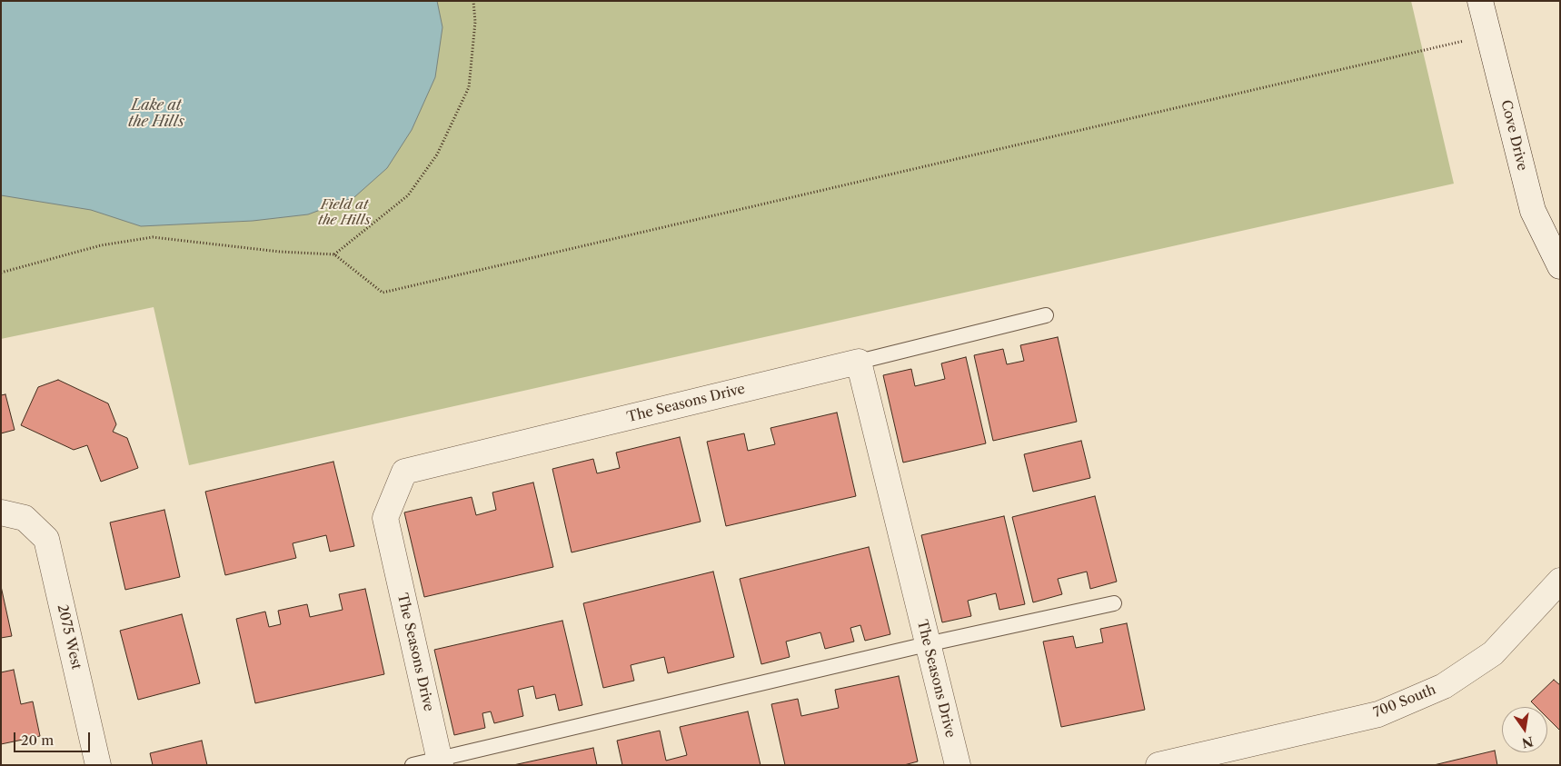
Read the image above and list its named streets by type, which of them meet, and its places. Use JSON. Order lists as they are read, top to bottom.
{
  "streets": {
    "street": [
      "Cove Drive",
      "The Seasons Drive",
      "2075 West",
      "700 South"
    ]
  },
  "water": ["Lake at the Hills"],
  "parks": ["Field at the Hills"],
  "scale_bar": "20 m",
  "north": "bottom"
}
